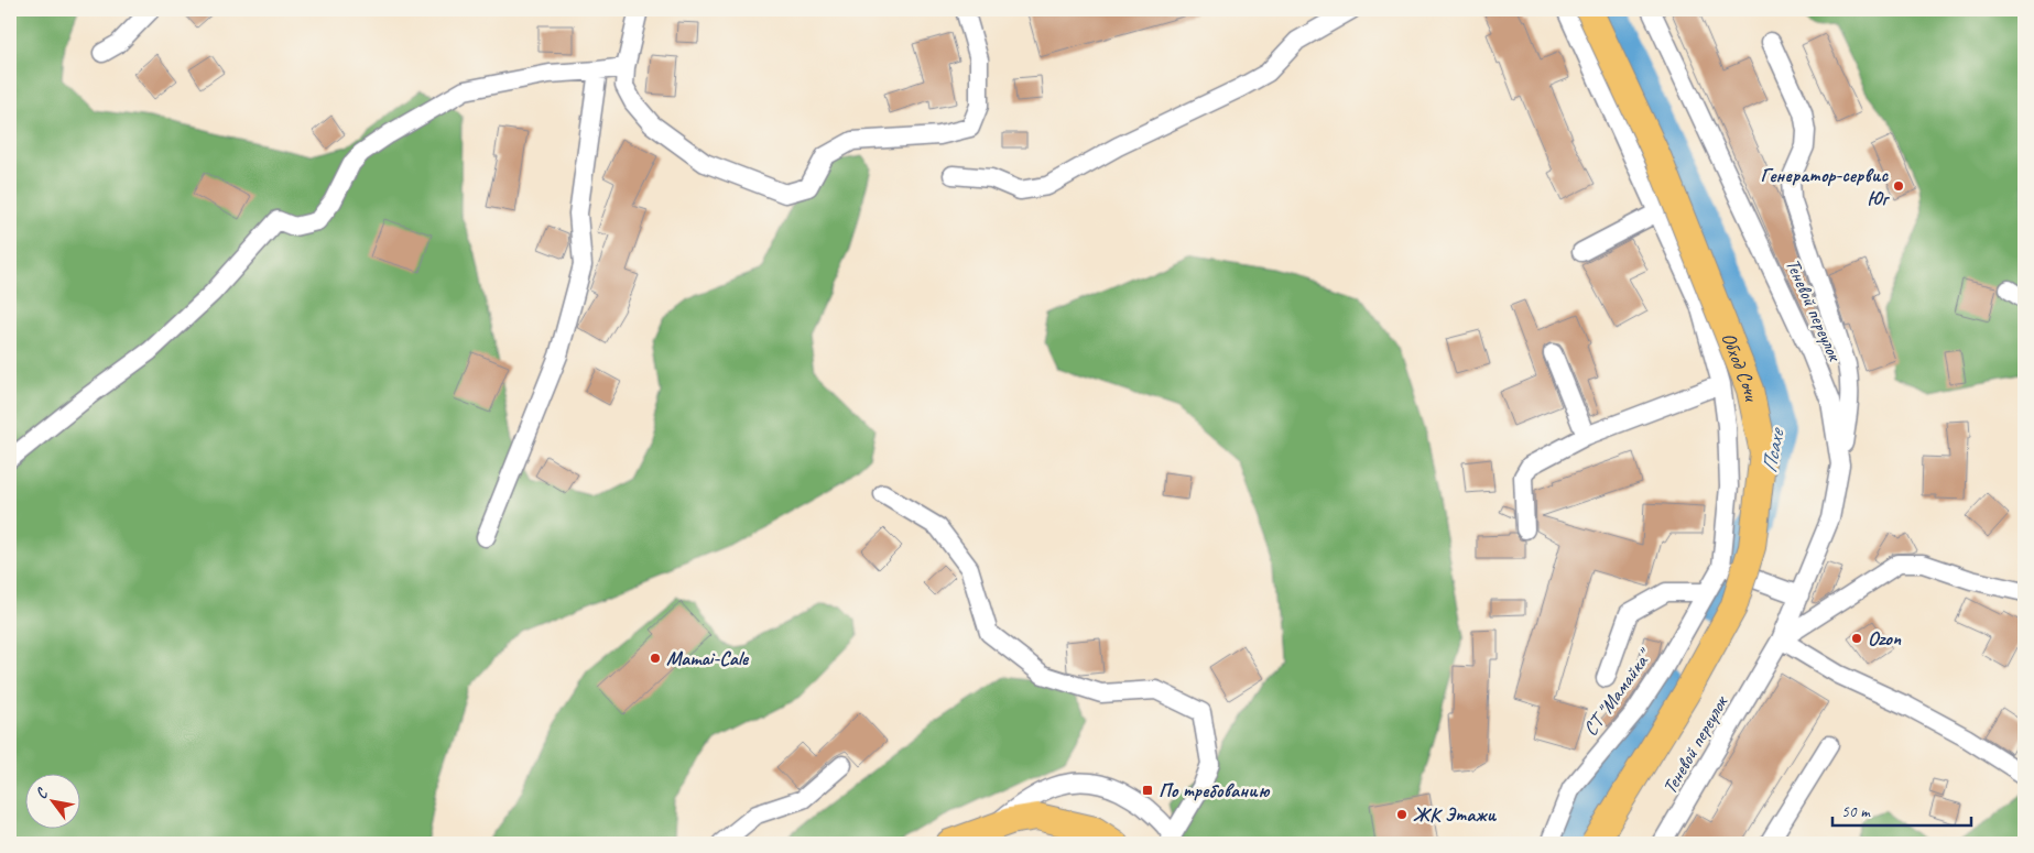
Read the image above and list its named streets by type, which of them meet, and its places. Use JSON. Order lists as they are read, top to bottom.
{
  "streets": {
    "highway": ["Обход Сочи"],
    "street": ["Теневой переулок", "СТ \"Мамайка\""]
  },
  "water": ["Псахе"],
  "places": {
    "other": [
      "Генератор-сервис Юг",
      "Ozon",
      "Mamai-Cale",
      "ЖК Этажи"
    ],
    "transit": ["По требованию"]
  },
  "scale_bar": "50 m",
  "north": "top left"
}
